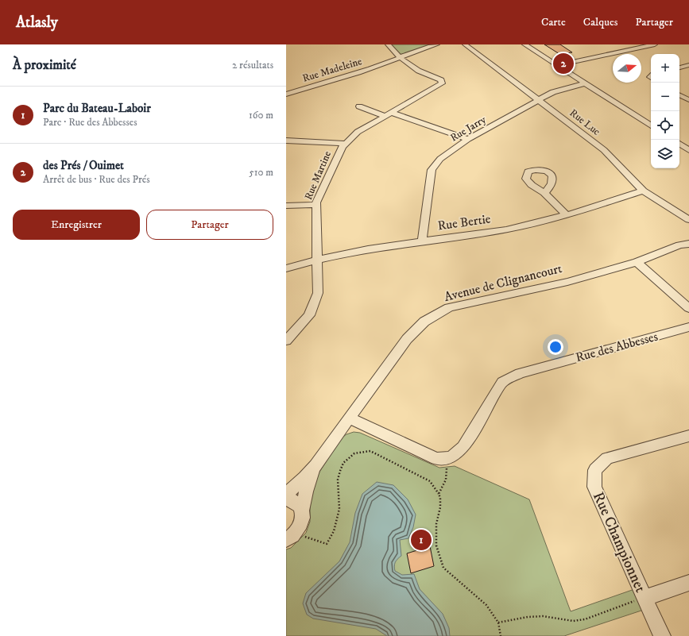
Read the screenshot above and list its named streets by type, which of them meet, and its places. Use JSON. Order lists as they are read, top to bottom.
{
  "streets": {
    "street": [
      "Rue Madeleine",
      "Rue Luc",
      "Rue Jarry",
      "Rue Martine",
      "Rue Bertie",
      "Avenue de Clignancourt",
      "Rue des Abbesses",
      "Rue Championnet"
    ]
  },
  "crossings": [
    ["Rue Madeleine", "Rue Martine"],
    ["Rue Luc", "Rue Jarry"],
    ["Rue Luc", "Rue Bertie"],
    ["Rue Jarry", "Rue Bertie"],
    ["Rue Martine", "Rue Bertie"],
    ["Avenue de Clignancourt", "Rue des Abbesses"]
  ],
  "north": "right",
  "page": {
    "header": "Atlasly",
    "nav": ["Carte", "Calques", "Partager"],
    "heading": ["À proximité", "2 résultats"],
    "pins": ["2", "1"],
    "map_buttons": ["+", "−"],
    "list": [
      {
        "mark": "1",
        "name": "Parc du Bateau-Laboir",
        "note": "Parc · Rue des Abbesses",
        "value": "160 m"
      },
      {
        "mark": "2",
        "name": "des Prés / Ouimet",
        "note": "Arrêt de bus · Rue des Prés",
        "value": "510 m"
      }
    ],
    "buttons": ["Enregistrer", "Partager"]
  }
}
